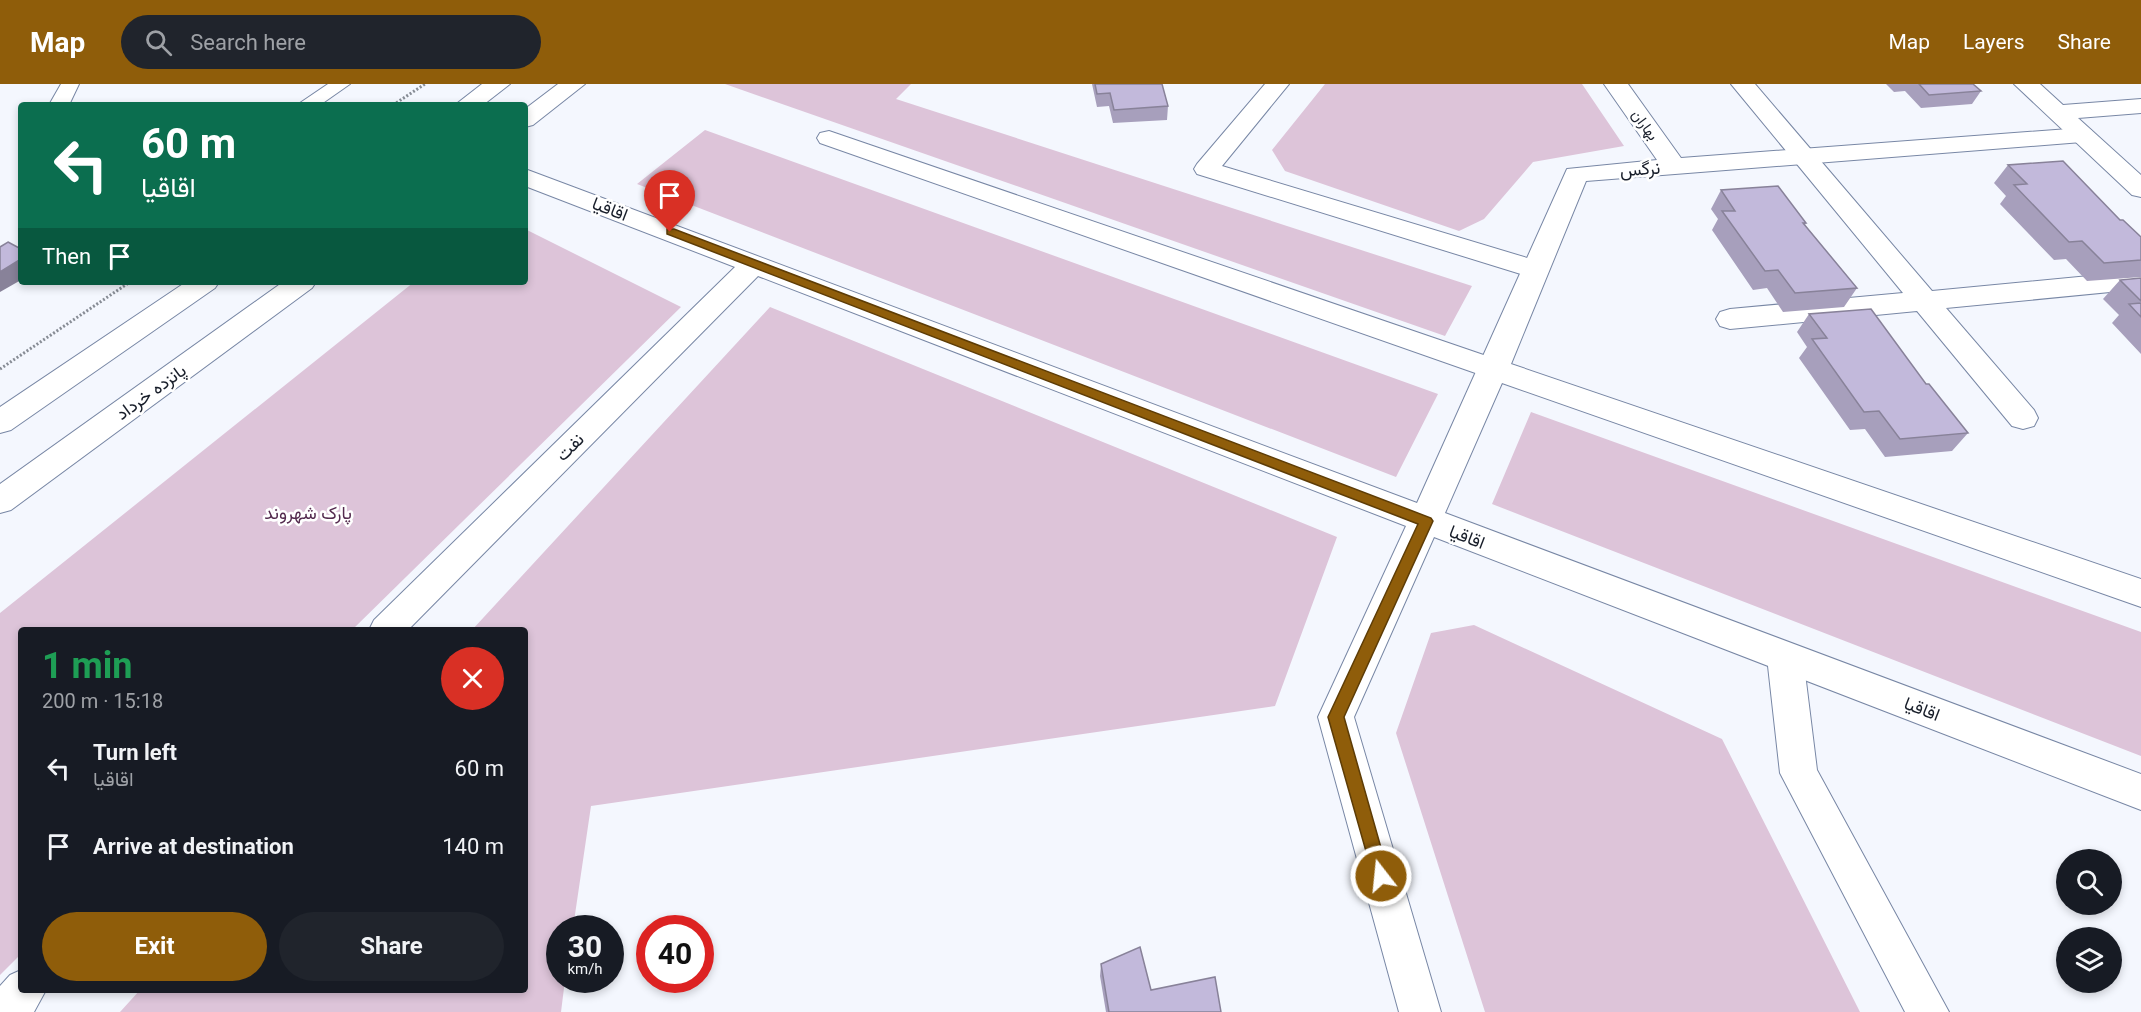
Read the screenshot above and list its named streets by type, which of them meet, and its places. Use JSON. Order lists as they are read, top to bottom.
{
  "streets": {
    "street": [
      "بهاران",
      "نرگس",
      "اقاقیا",
      "پانزده خرداد",
      "نفت"
    ]
  },
  "crossings": [
    ["بهاران", "نرگس"],
    ["نرگس", "اقاقیا"],
    ["اقاقیا", "نفت"]
  ],
  "parks": ["پارک شهروند"],
  "page": {
    "header": "Map",
    "search": "Search here",
    "nav": ["Map", "Layers", "Share"],
    "turn": ["60 m", "اقاقیا"],
    "then": "Then",
    "heading": ["1 min", "200 m · 15:18"],
    "list": [
      {
        "name": "Turn left",
        "note": "اقاقیا",
        "value": "60 m"
      },
      {
        "name": "Arrive at destination",
        "value": "140 m"
      }
    ],
    "buttons": ["Exit", "Share"],
    "speed": "30 km/h",
    "limit": "40"
  }
}
